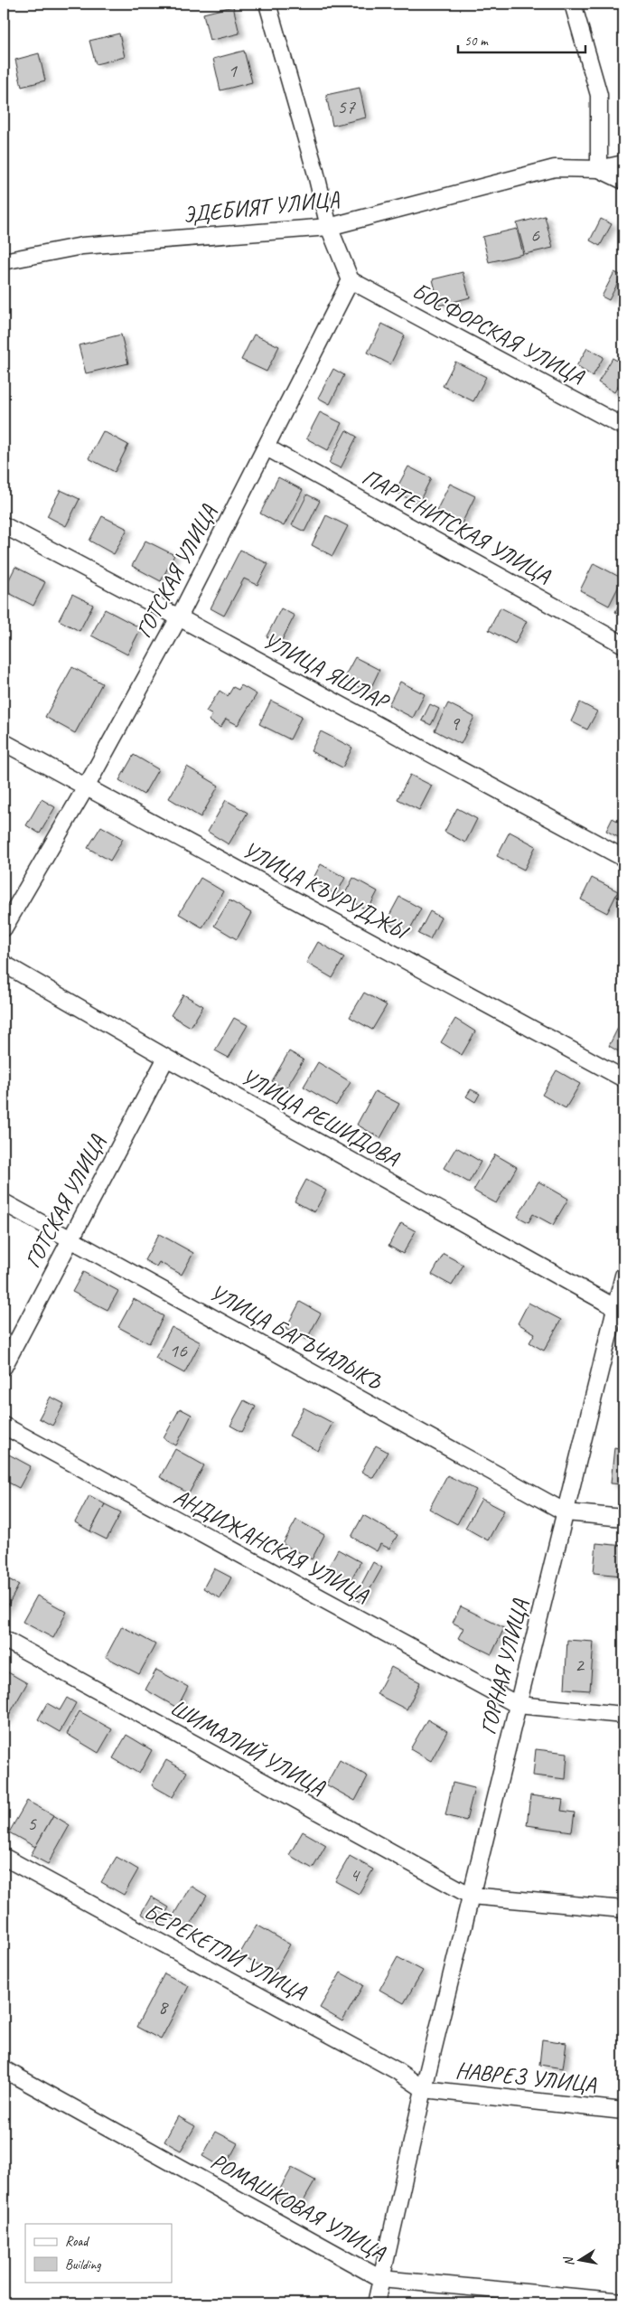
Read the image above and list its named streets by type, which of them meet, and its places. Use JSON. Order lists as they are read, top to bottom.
{
  "streets": {
    "street": [
      "ЭДЕБИЯТ УЛИЦА",
      "БОСФОРСКАЯ УЛИЦА",
      "ПАРТЕНИТСКАЯ УЛИЦА",
      "ГОТСКАЯ УЛИЦА",
      "УЛИЦА ЯШЛАР",
      "УЛИЦА КЪУРУДЖЫ",
      "УЛИЦА РЕШИДОВА",
      "УЛИЦА БАГЪЧАЛЫКЪ",
      "АНДИЖАНСКАЯ УЛИЦА",
      "ГОРНАЯ УЛИЦА",
      "ШИМАЛИЙ УЛИЦА",
      "БЕРЕКЕТЛИ УЛИЦА",
      "НАВРЕЗ УЛИЦА",
      "РОМАШКОВАЯ УЛИЦА"
    ]
  },
  "crossings": [
    ["БОСФОРСКАЯ УЛИЦА", "ГОТСКАЯ УЛИЦА"],
    ["ПАРТЕНИТСКАЯ УЛИЦА", "ГОТСКАЯ УЛИЦА"],
    ["ГОТСКАЯ УЛИЦА", "УЛИЦА ЯШЛАР"],
    ["ГОТСКАЯ УЛИЦА", "УЛИЦА КЪУРУДЖЫ"],
    ["ГОТСКАЯ УЛИЦА", "УЛИЦА РЕШИДОВА"],
    ["ГОТСКАЯ УЛИЦА", "УЛИЦА БАГЪЧАЛЫКЪ"],
    ["УЛИЦА РЕШИДОВА", "ГОРНАЯ УЛИЦА"],
    ["УЛИЦА БАГЪЧАЛЫКЪ", "ГОРНАЯ УЛИЦА"],
    ["АНДИЖАНСКАЯ УЛИЦА", "ГОРНАЯ УЛИЦА"],
    ["ГОРНАЯ УЛИЦА", "ШИМАЛИЙ УЛИЦА"],
    ["ГОРНАЯ УЛИЦА", "БЕРЕКЕТЛИ УЛИЦА"],
    ["ГОРНАЯ УЛИЦА", "НАВРЕЗ УЛИЦА"],
    ["ГОРНАЯ УЛИЦА", "РОМАШКОВАЯ УЛИЦА"],
    ["БЕРЕКЕТЛИ УЛИЦА", "НАВРЕЗ УЛИЦА"]
  ],
  "house_numbers": [
    "1",
    "57",
    "6",
    "9",
    "16",
    "2",
    "5",
    "4",
    "8"
  ],
  "legend": ["Road", "Building"],
  "scale_bar": "50 m",
  "north": "left"
}
